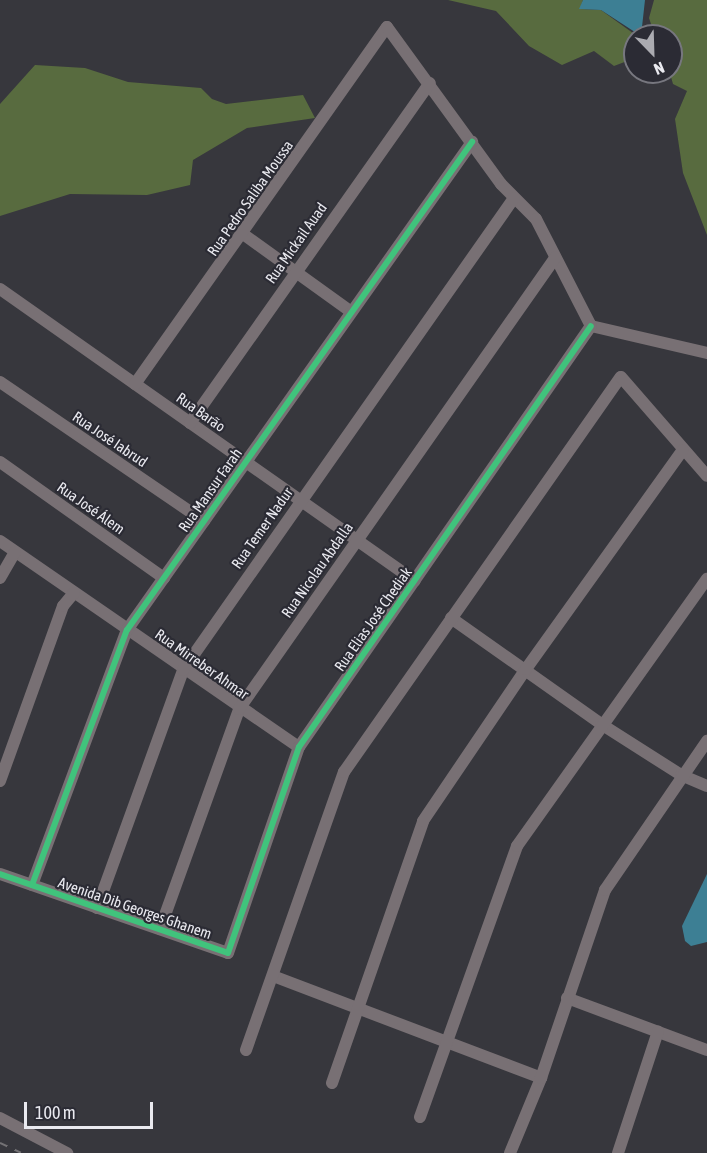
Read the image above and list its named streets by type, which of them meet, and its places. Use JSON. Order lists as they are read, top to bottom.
{
  "streets": {
    "street": [
      "Rua Pedro Saliba Moussa",
      "Rua Mickail Auad",
      "Rua Barão",
      "Rua José Iabrud",
      "Rua Mansur Farah",
      "Rua José Álem",
      "Rua Temer Nadur",
      "Rua Nicolau Abdalla",
      "Rua Elias José Chediak",
      "Rua Mirreber Ahmar",
      "Avenida Dib Georges Ghanem"
    ]
  },
  "crossings": [
    ["Rua Pedro Saliba Moussa", "Rua Mickail Auad"],
    ["Rua Pedro Saliba Moussa", "Rua Barão"],
    ["Rua Mickail Auad", "Rua Barão"],
    ["Rua Barão", "Rua Mansur Farah"],
    ["Rua Barão", "Rua Temer Nadur"],
    ["Rua Barão", "Rua Nicolau Abdalla"],
    ["Rua Barão", "Rua Elias José Chediak"],
    ["Rua José Iabrud", "Rua Mansur Farah"],
    ["Rua Mansur Farah", "Rua José Álem"],
    ["Rua Mansur Farah", "Rua Mirreber Ahmar"],
    ["Rua Mansur Farah", "Avenida Dib Georges Ghanem"],
    ["Rua Temer Nadur", "Rua Mirreber Ahmar"],
    ["Rua Temer Nadur", "Avenida Dib Georges Ghanem"],
    ["Rua Nicolau Abdalla", "Rua Mirreber Ahmar"],
    ["Rua Nicolau Abdalla", "Avenida Dib Georges Ghanem"],
    ["Rua Elias José Chediak", "Rua Mirreber Ahmar"],
    ["Rua Elias José Chediak", "Avenida Dib Georges Ghanem"]
  ],
  "scale_bar": "100 m",
  "north": "bottom right"
}
